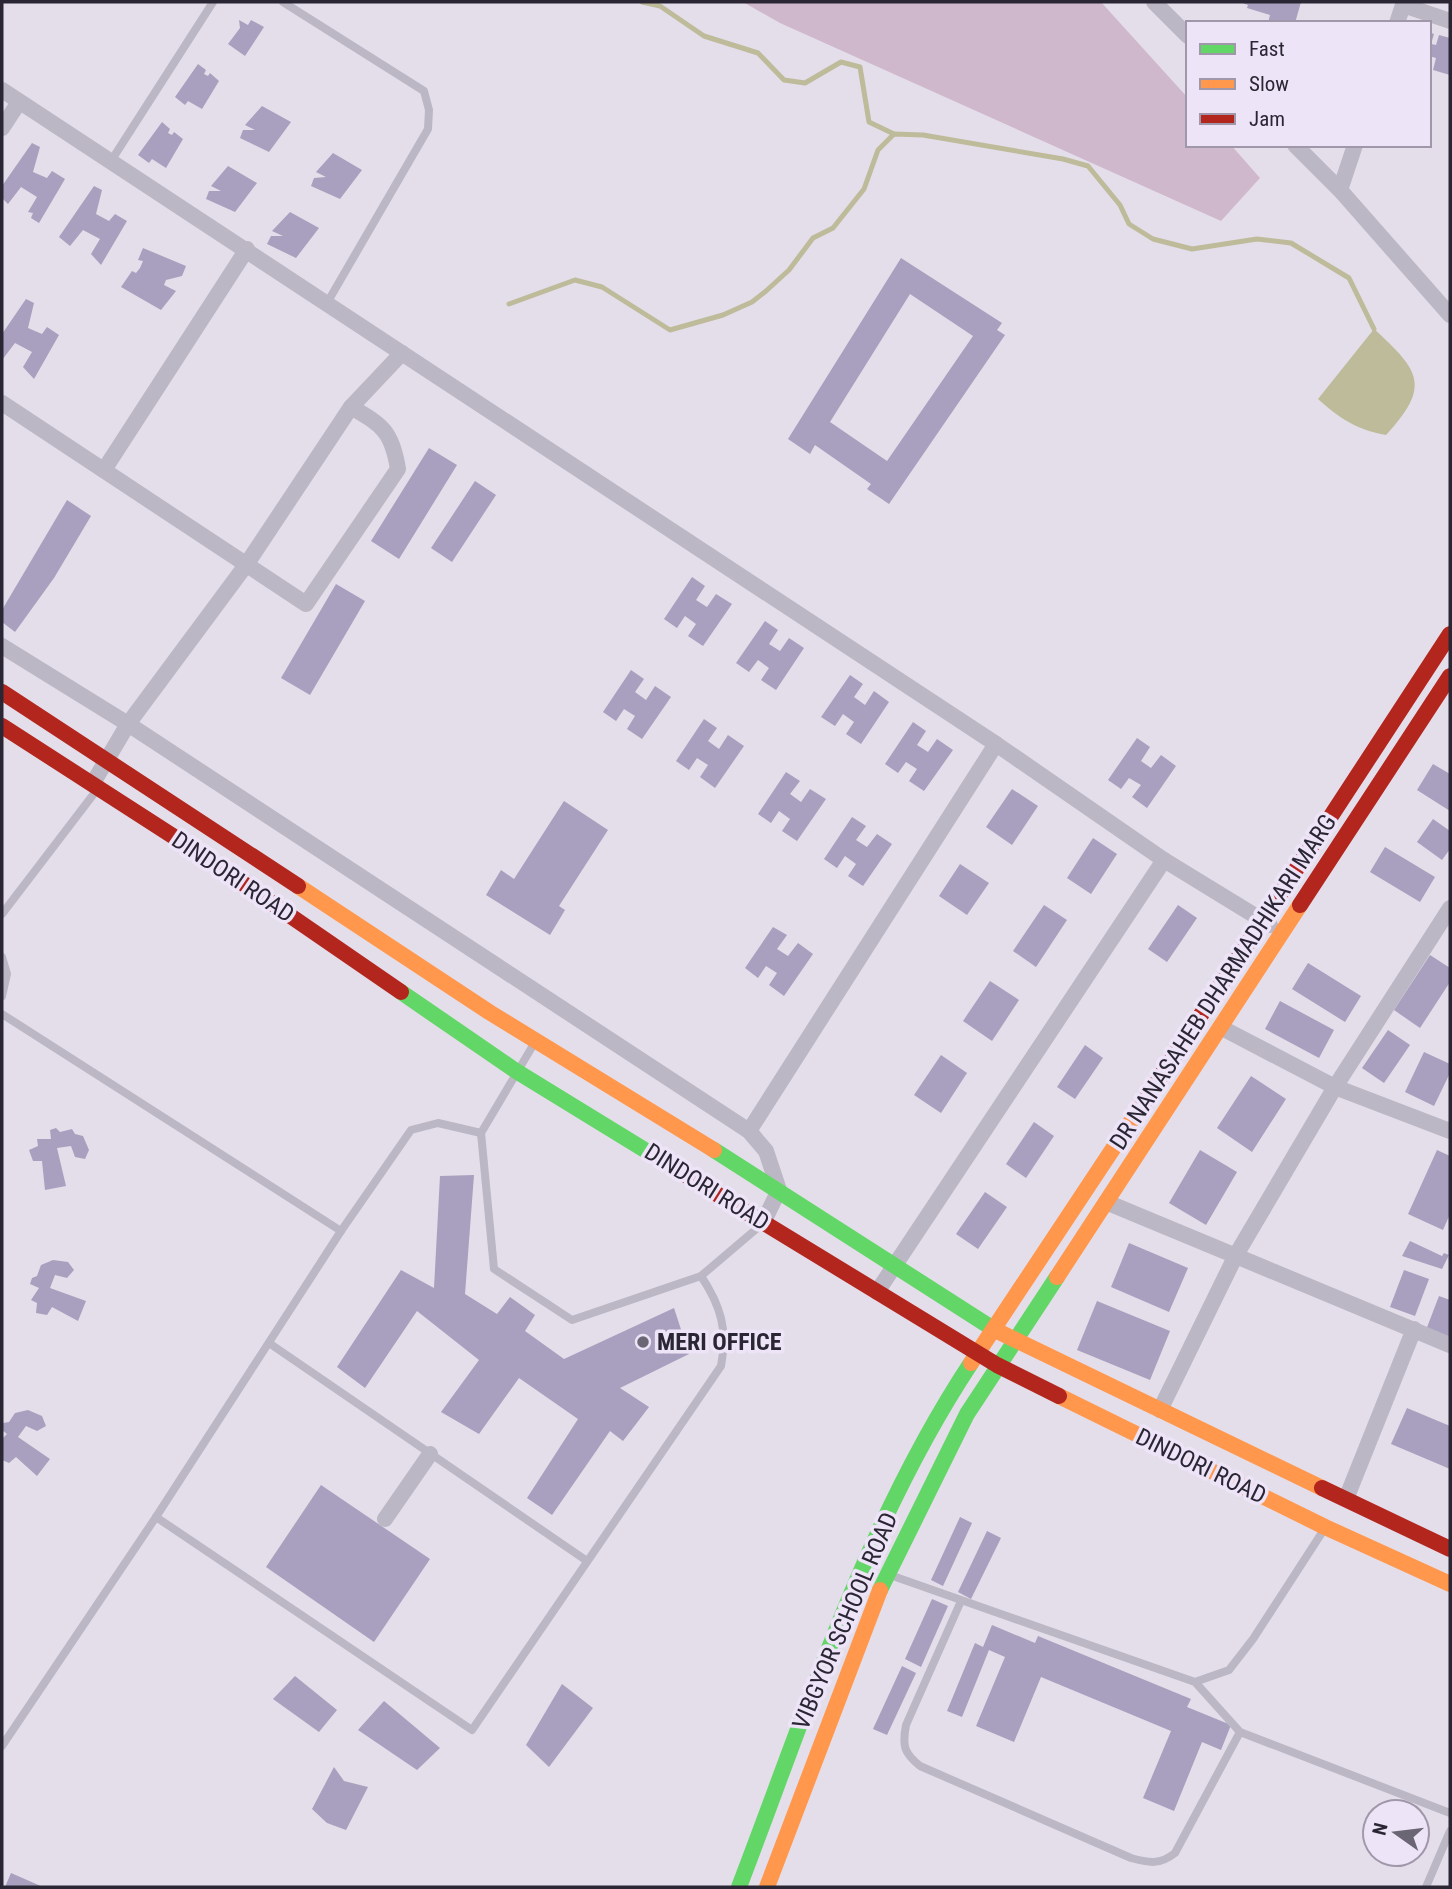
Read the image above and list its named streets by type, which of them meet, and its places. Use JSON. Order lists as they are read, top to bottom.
{
  "streets": {
    "main road": ["DINDORI ROAD", "DR NANASAHEB DHARMADHIKARI MARG", "VIBGYOR SCHOOL ROAD"]
  },
  "crossings": [
    ["DINDORI ROAD", "VIBGYOR SCHOOL ROAD"],
    ["DR NANASAHEB DHARMADHIKARI MARG", "VIBGYOR SCHOOL ROAD"]
  ],
  "places": ["MERI OFFICE"],
  "legend": ["Fast", "Slow", "Jam"],
  "north": "left"
}
